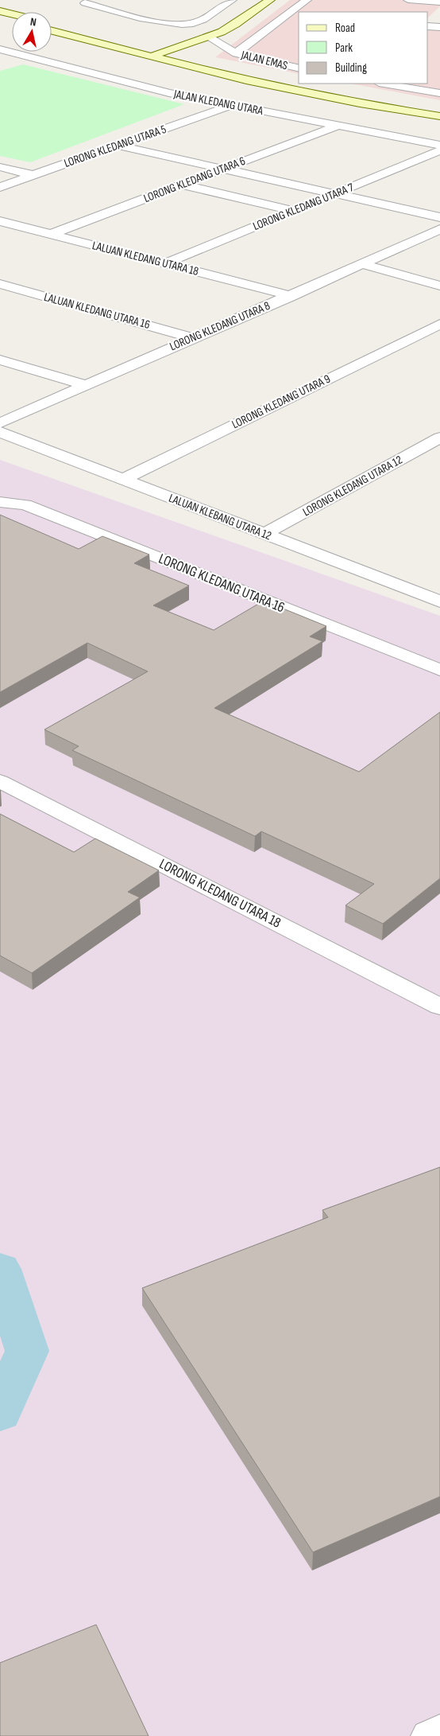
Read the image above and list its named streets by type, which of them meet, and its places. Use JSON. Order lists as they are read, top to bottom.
{
  "streets": {
    "main road": ["JALAN KLEDANG UTARA"],
    "street": [
      "JALAN EMAS",
      "LORONG KLEDANG UTARA 5",
      "LORONG KLEDANG UTARA 6",
      "LORONG KLEDANG UTARA 7",
      "LALUAN KLEDANG UTARA 18",
      "LALUAN KLEDANG UTARA 16",
      "LORONG KLEDANG UTARA 8",
      "LORONG KLEDANG UTARA 9",
      "LORONG KLEDANG UTARA 12",
      "LALUAN KLEBANG UTARA 12",
      "LORONG KLEDANG UTARA 16",
      "LORONG KLEDANG UTARA 18"
    ]
  },
  "crossings": [
    ["JALAN KLEDANG UTARA", "LORONG KLEDANG UTARA 5"],
    ["JALAN KLEDANG UTARA", "LORONG KLEDANG UTARA 6"],
    ["LORONG KLEDANG UTARA 6", "LALUAN KLEDANG UTARA 18"],
    ["LORONG KLEDANG UTARA 7", "LALUAN KLEDANG UTARA 18"],
    ["LALUAN KLEDANG UTARA 18", "LORONG KLEDANG UTARA 8"],
    ["LALUAN KLEDANG UTARA 16", "LORONG KLEDANG UTARA 8"],
    ["LORONG KLEDANG UTARA 9", "LALUAN KLEBANG UTARA 12"],
    ["LORONG KLEDANG UTARA 12", "LALUAN KLEBANG UTARA 12"]
  ],
  "legend": ["Road", "Park", "Building"],
  "north": "top"
}
